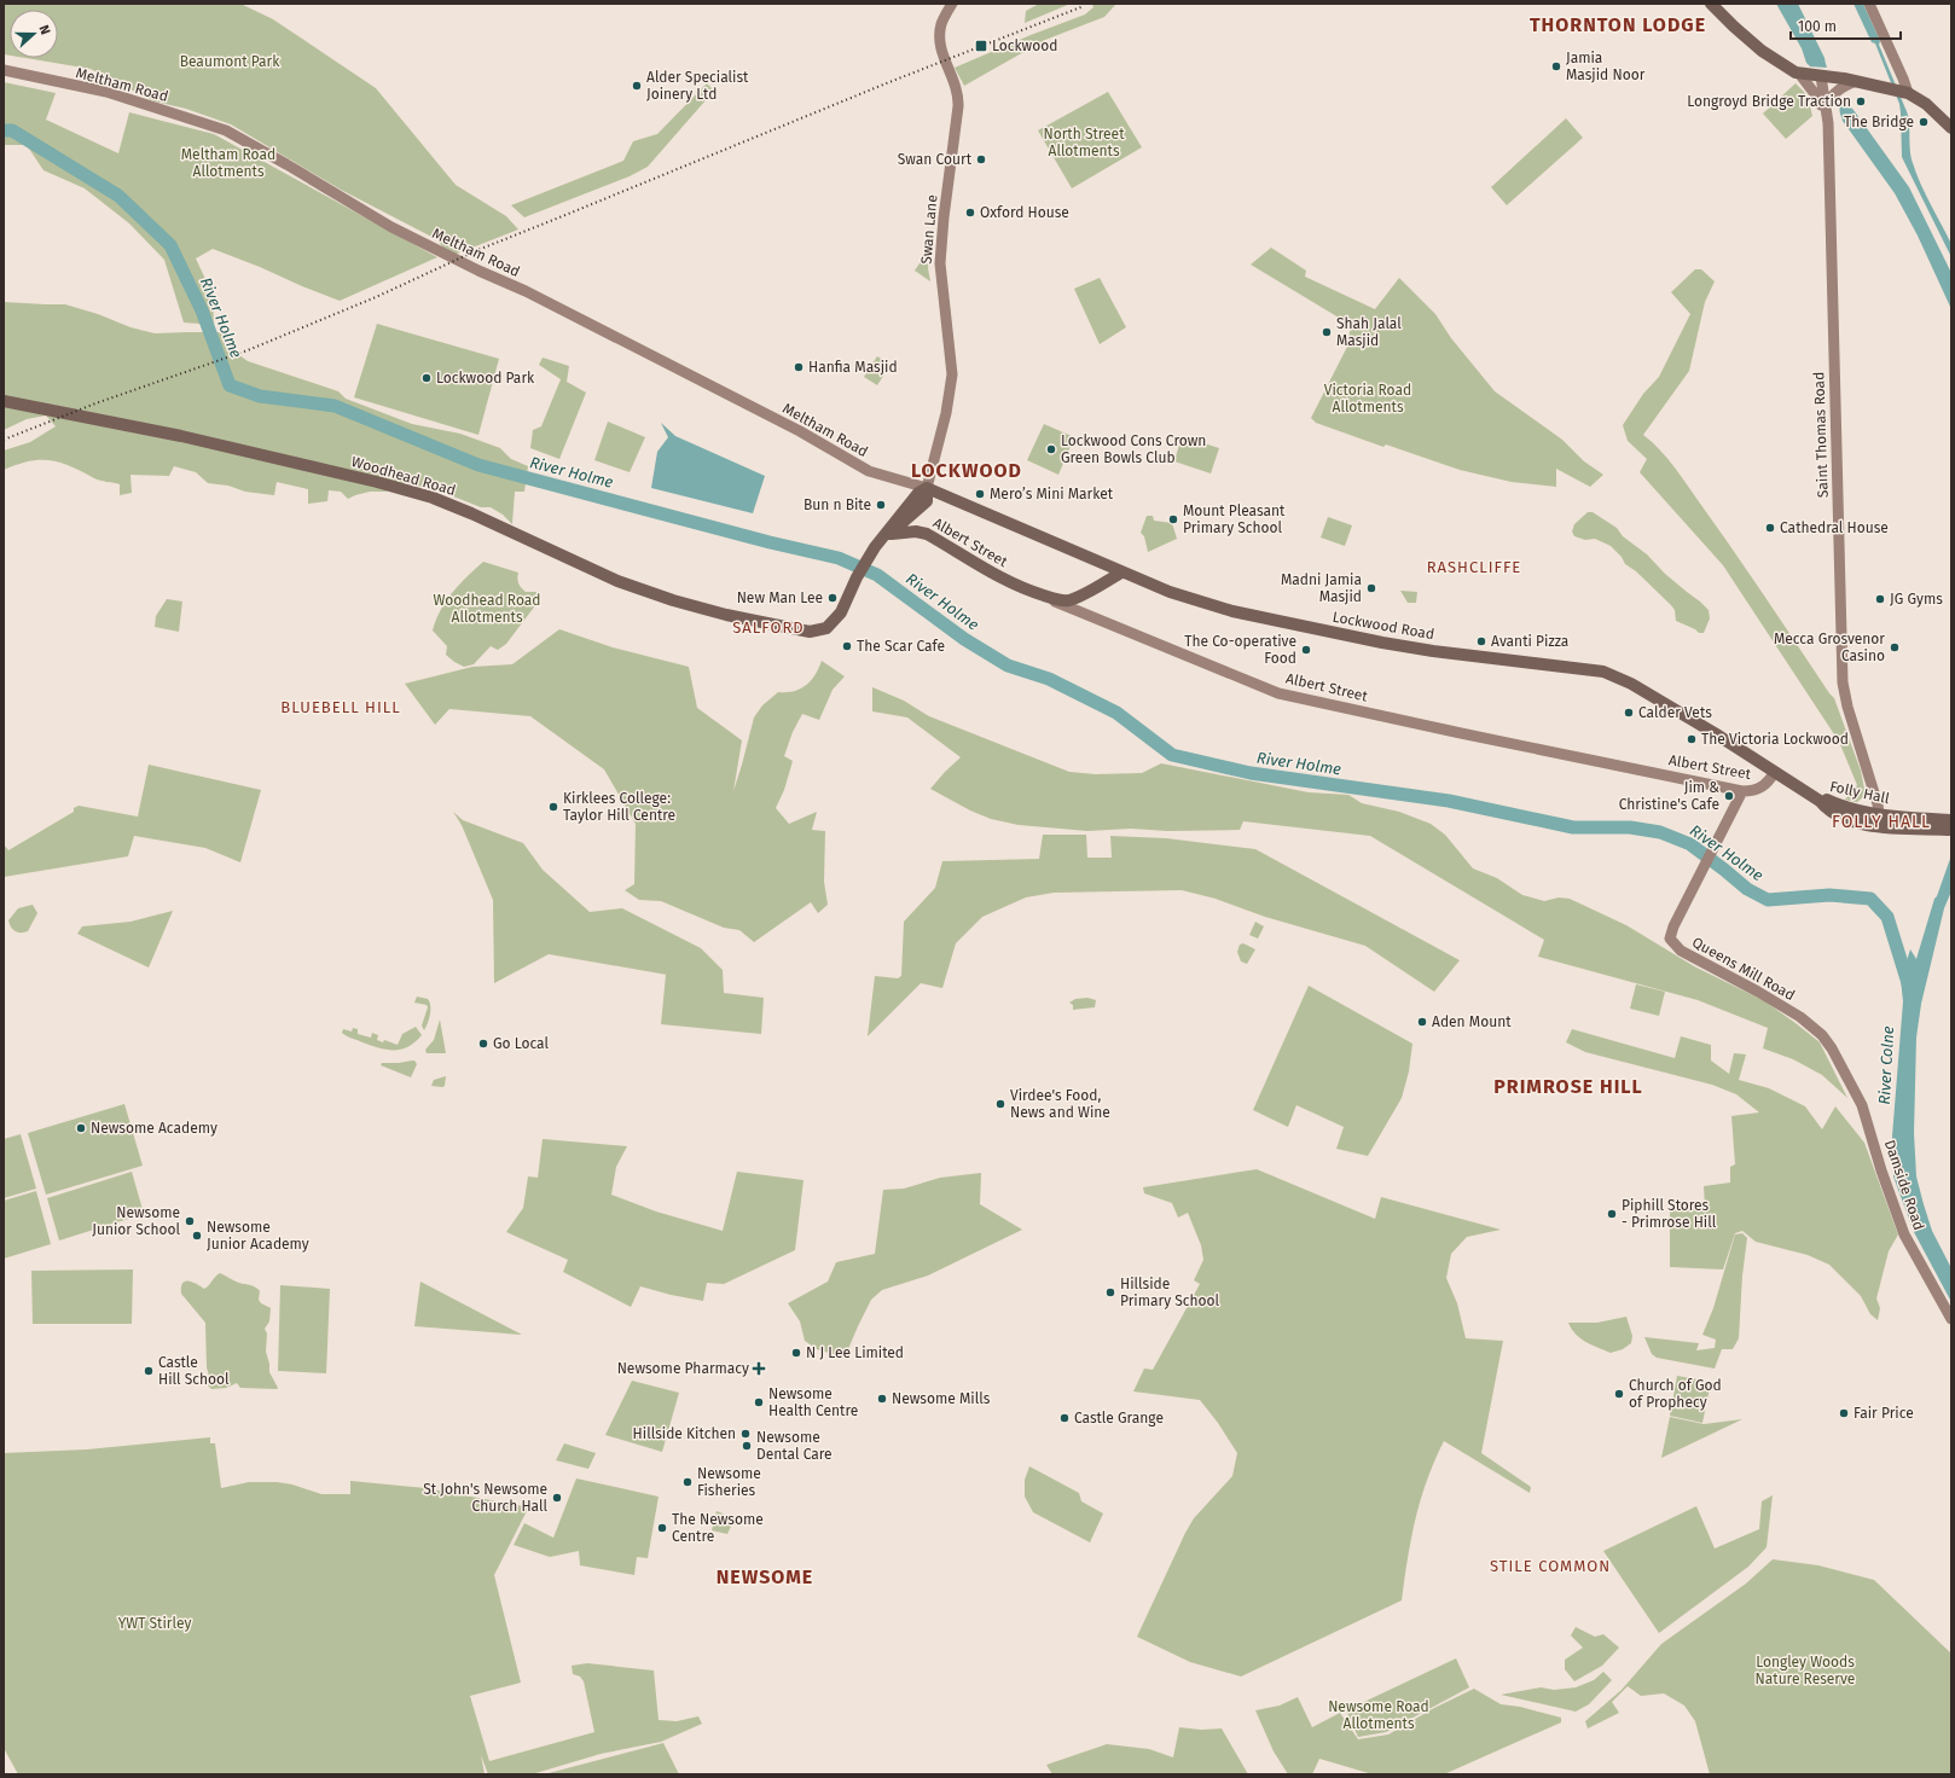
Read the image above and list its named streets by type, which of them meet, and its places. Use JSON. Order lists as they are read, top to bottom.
{
  "streets": {
    "main road": [
      "Woodhead Road",
      "Albert Street",
      "Lockwood Road",
      "Folly Hall"
    ],
    "street": [
      "Meltham Road",
      "Swan Lane",
      "Saint Thomas Road",
      "Queens Mill Road",
      "Damside Road"
    ]
  },
  "crossings": [
    ["Meltham Road", "Swan Lane"],
    ["Meltham Road", "Lockwood Road"],
    ["Swan Lane", "Lockwood Road"],
    ["Saint Thomas Road", "Folly Hall"],
    ["Woodhead Road", "Albert Street"],
    ["Albert Street", "Lockwood Road"],
    ["Albert Street", "Folly Hall"],
    ["Albert Street", "Queens Mill Road"],
    ["Lockwood Road", "Folly Hall"],
    ["Queens Mill Road", "Damside Road"]
  ],
  "districts": [
    "THORNTON LODGE",
    "LOCKWOOD",
    "RASHCLIFFE",
    "SALFORD",
    "BLUEBELL HILL",
    "FOLLY HALL",
    "PRIMROSE HILL",
    "STILE COMMON",
    "NEWSOME"
  ],
  "water": ["River Holme", "River Colne"],
  "parks": [
    "Beaumont Park",
    "North Street Allotments",
    "Meltham Road Allotments",
    "Victoria Road Allotments",
    "Woodhead Road Allotments",
    "YWT Stirley",
    "Longley Woods Nature Reserve",
    "Newsome Road Allotments"
  ],
  "places": {
    "transit": ["Lockwood"],
    "other": [
      "Jamia Masjid Noor",
      "Alder Specialist Joinery Ltd",
      "Longroyd Bridge Traction",
      "The Bridge",
      "Swan Court",
      "Oxford House",
      "Shah Jalal Masjid",
      "Hanfia Masjid",
      "Lockwood Park",
      "Lockwood Cons Crown Green Bowls Club",
      "Mero’s Mini Market",
      "Bun n Bite",
      "Mount Pleasant Primary School",
      "Cathedral House",
      "Madni Jamia Masjid",
      "New Man Lee",
      "JG Gyms",
      "Avanti Pizza",
      "The Scar Cafe",
      "Mecca Grosvenor Casino",
      "The Co-operative Food",
      "Calder Vets",
      "The Victoria Lockwood",
      "Jim & Christine's Cafe",
      "Kirklees College: Taylor Hill Centre",
      "Aden Mount",
      "Go Local",
      "Virdee's Food, News and Wine",
      "Newsome Academy",
      "Piphill Stores - Primrose Hill",
      "Newsome Junior School",
      "Newsome Junior Academy",
      "Hillside Primary School",
      "N J Lee Limited",
      "Castle Hill School",
      "Church of God of Prophecy",
      "Newsome Mills",
      "Newsome Health Centre",
      "Fair Price",
      "Castle Grange",
      "Hillside Kitchen",
      "Newsome Dental Care",
      "Newsome Fisheries",
      "St John's Newsome Church Hall",
      "The Newsome Centre"
    ],
    "health": ["Newsome Pharmacy"]
  },
  "scale_bar": "100 m",
  "north": "right"
}
